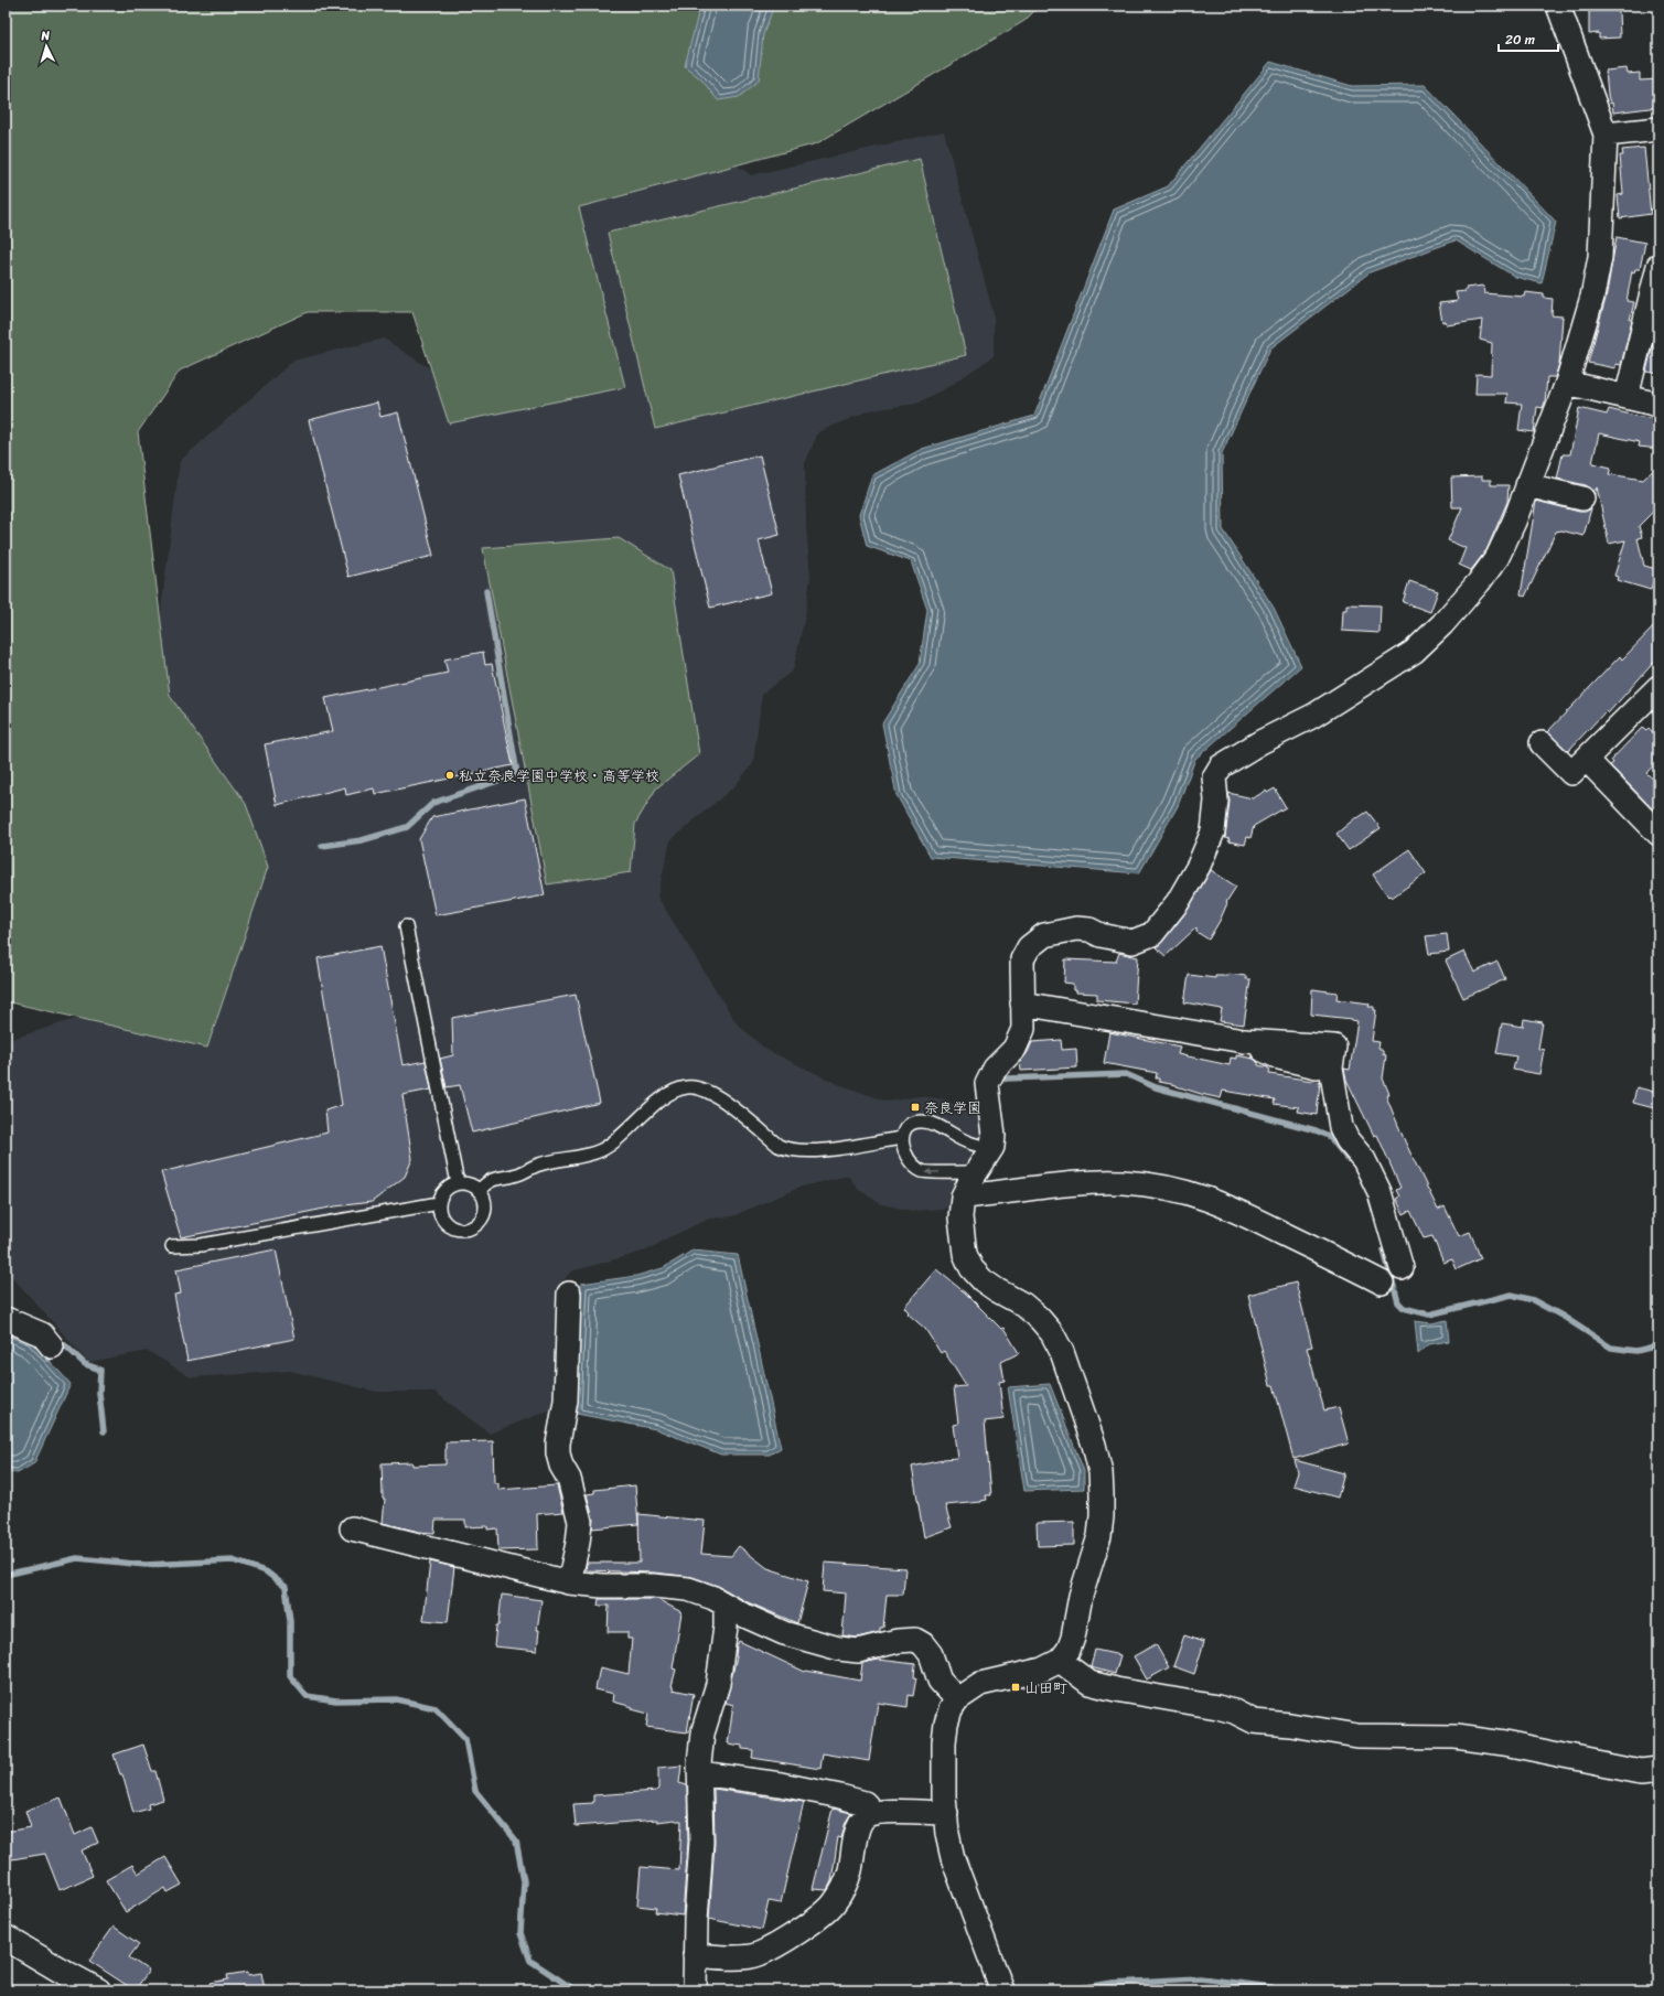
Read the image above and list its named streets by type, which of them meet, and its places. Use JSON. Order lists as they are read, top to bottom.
{
  "places": {
    "other": ["私立奈良学園中学校・高等学校"],
    "transit": ["奈良学園", "山田町"]
  },
  "scale_bar": "20 m",
  "north": "top"
}
